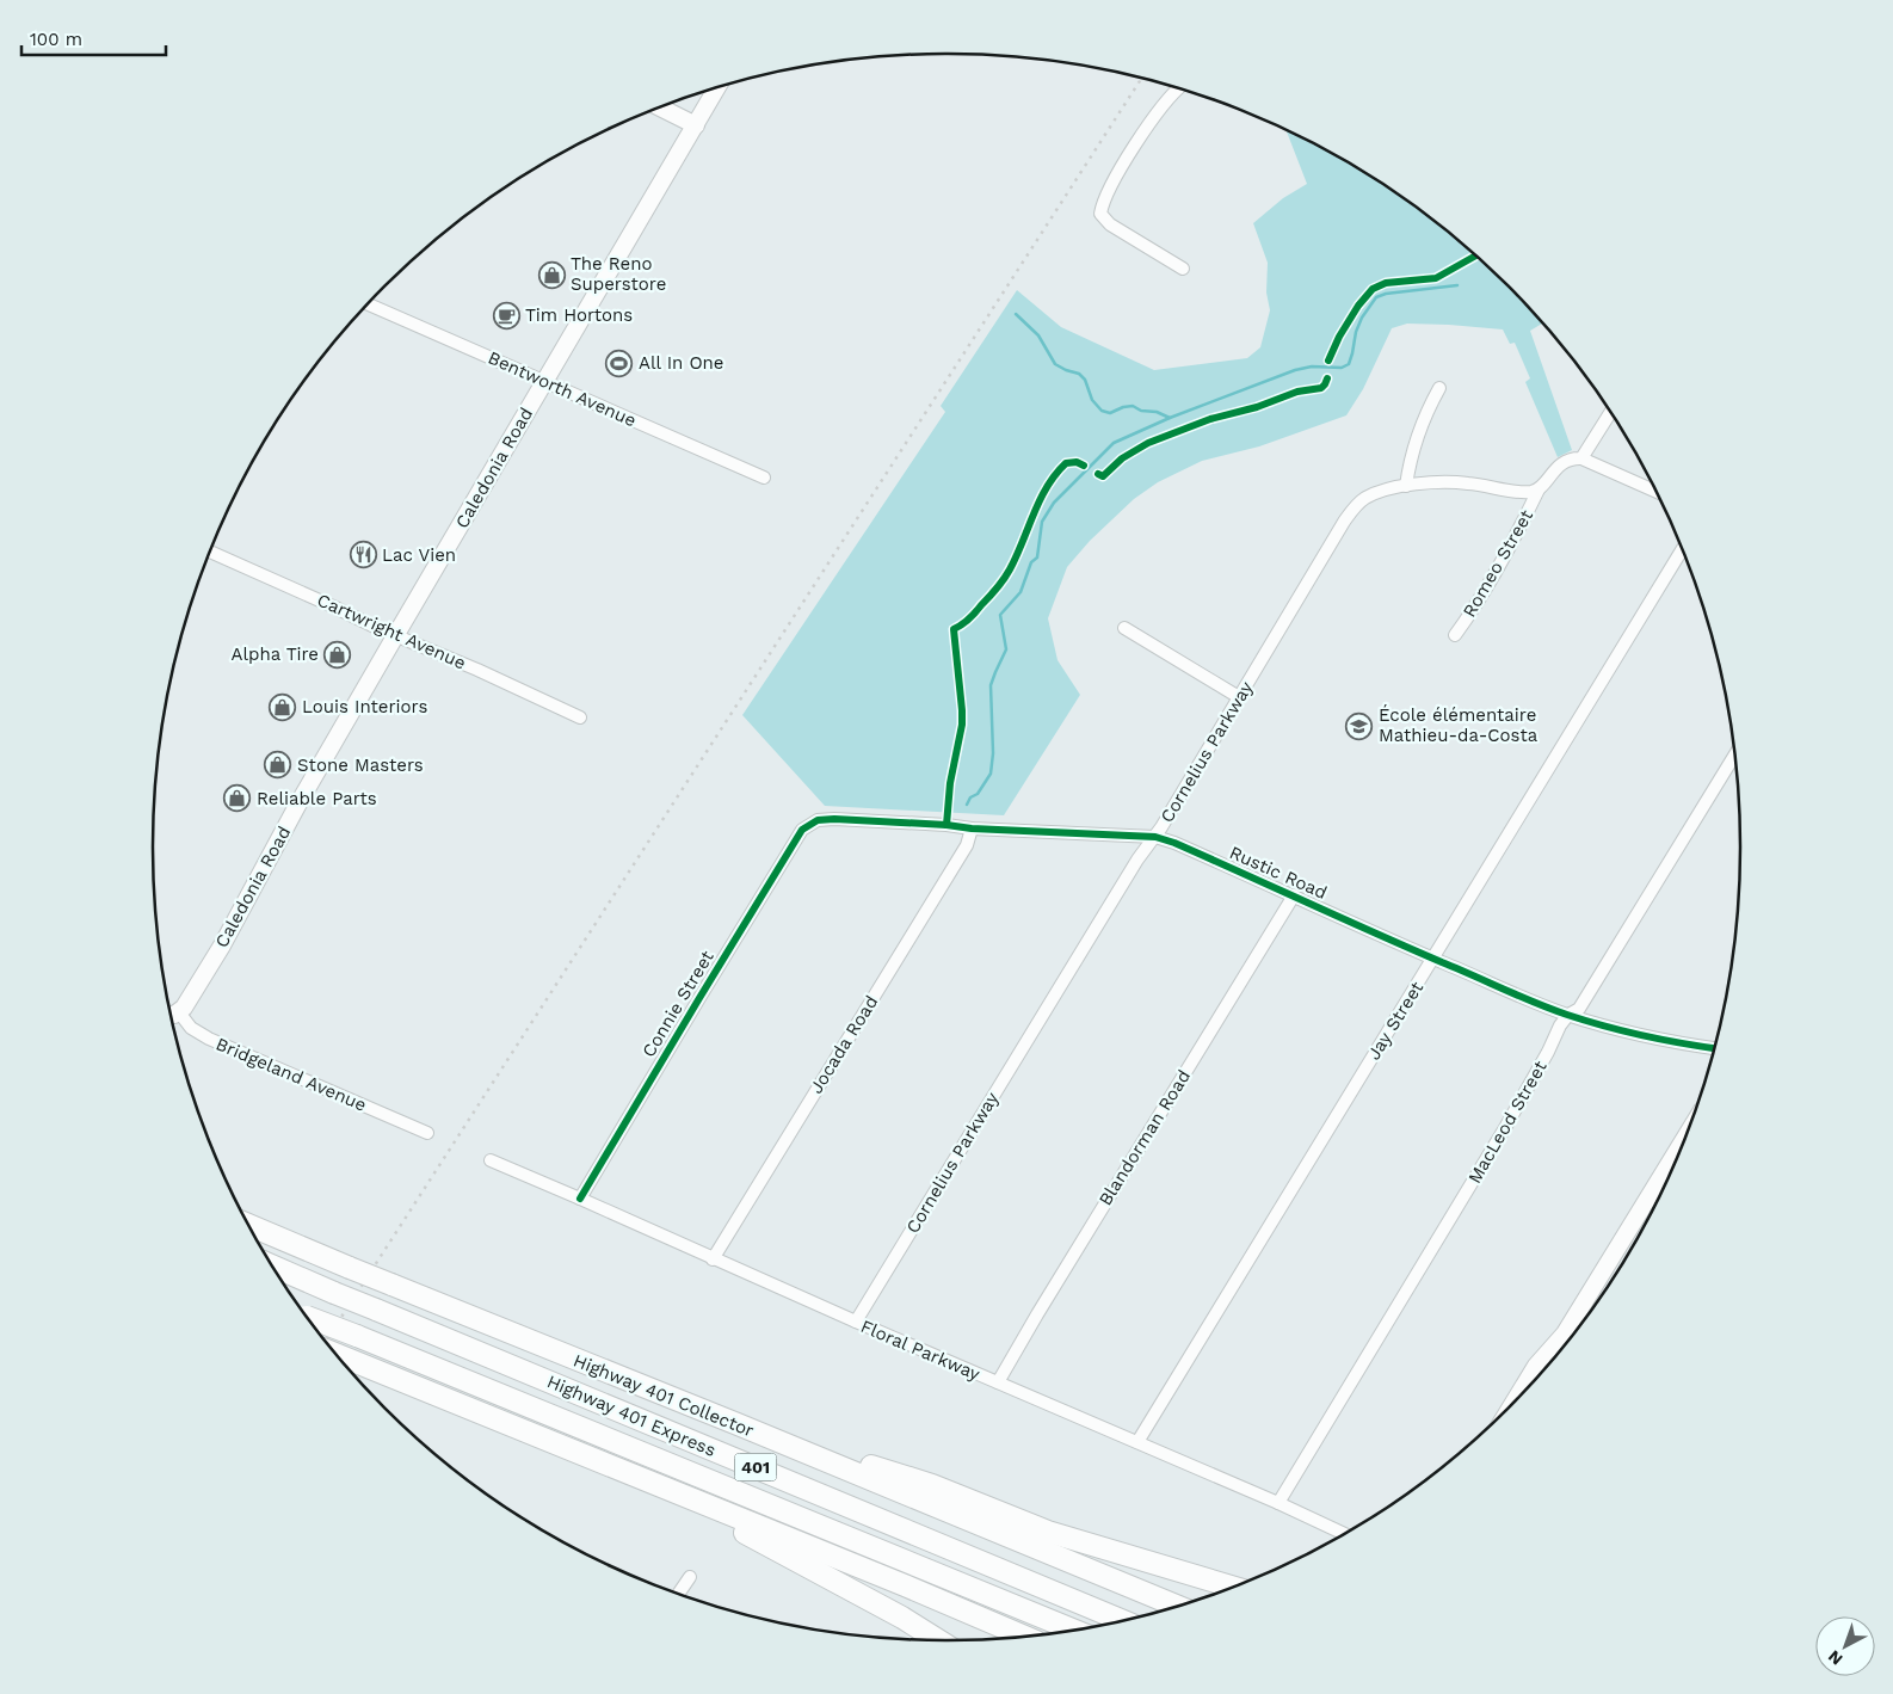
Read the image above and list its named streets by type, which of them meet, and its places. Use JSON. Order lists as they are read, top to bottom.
{
  "streets": {
    "highway": ["Highway 401 Collector", "Highway 401 Express", "401"],
    "street": [
      "Bentworth Avenue",
      "Caledonia Road",
      "Romeo Street",
      "Cartwright Avenue",
      "Cornelius Parkway",
      "Rustic Road",
      "Connie Street",
      "Jay Street",
      "Jocada Road",
      "Bridgeland Avenue",
      "MacLeod Street",
      "Blandorman Road",
      "Floral Parkway"
    ]
  },
  "crossings": [
    ["Bentworth Avenue", "Caledonia Road"],
    ["Caledonia Road", "Cartwright Avenue"],
    ["Caledonia Road", "Bridgeland Avenue"],
    ["Romeo Street", "Cornelius Parkway"],
    ["Cornelius Parkway", "Rustic Road"],
    ["Cornelius Parkway", "Floral Parkway"],
    ["Rustic Road", "Connie Street"],
    ["Rustic Road", "Jay Street"],
    ["Rustic Road", "Jocada Road"],
    ["Rustic Road", "MacLeod Street"],
    ["Rustic Road", "Blandorman Road"],
    ["Connie Street", "Floral Parkway"],
    ["Jay Street", "Floral Parkway"],
    ["Jocada Road", "Floral Parkway"],
    ["MacLeod Street", "Floral Parkway"],
    ["Blandorman Road", "Floral Parkway"]
  ],
  "places": {
    "shop": [
      "The Reno Superstore",
      "Alpha Tire",
      "Louis Interiors",
      "Stone Masters",
      "Reliable Parts"
    ],
    "cafe": ["Tim Hortons"],
    "sports": ["All In One"],
    "restaurant": ["Lac Vien"],
    "school or university": ["École élémentaire Mathieu-da-Costa"]
  },
  "scale_bar": "100 m",
  "north": "bottom left"
}
